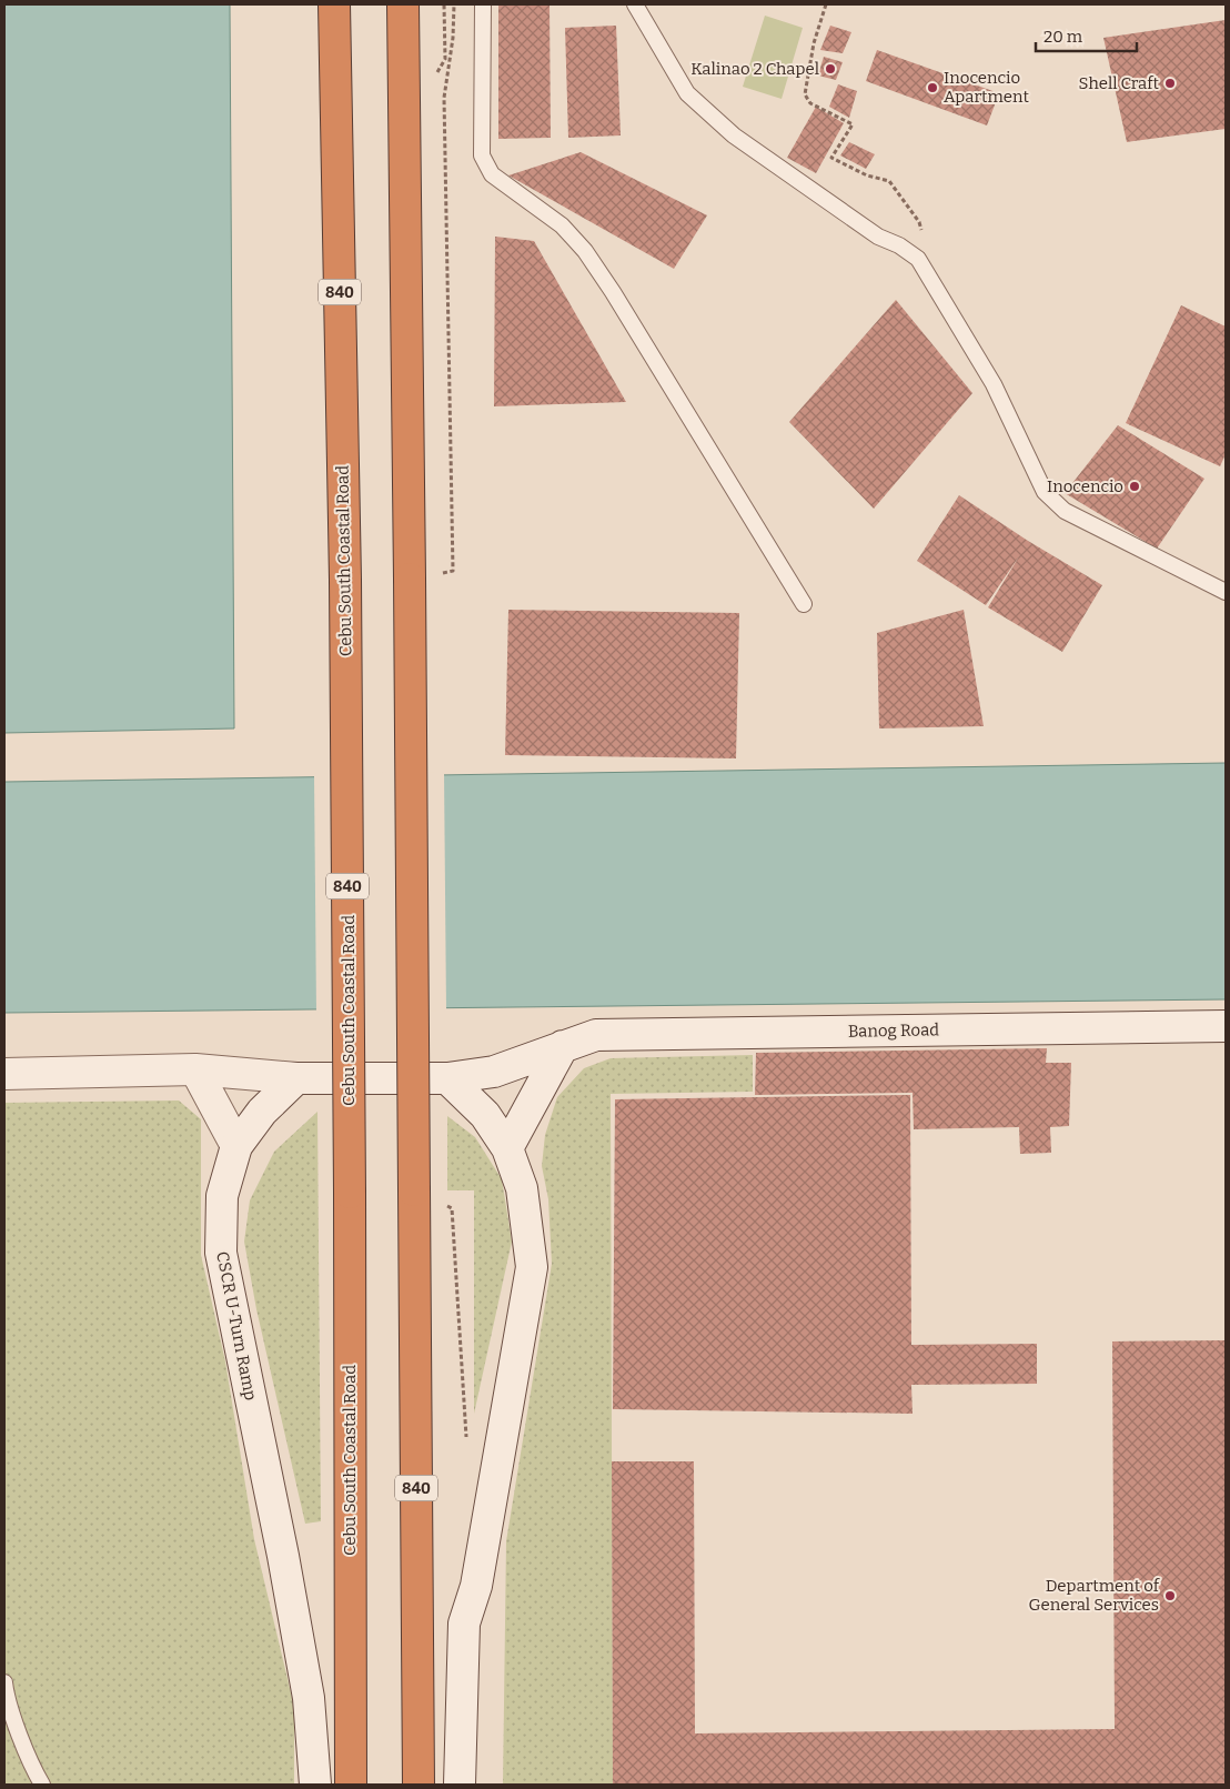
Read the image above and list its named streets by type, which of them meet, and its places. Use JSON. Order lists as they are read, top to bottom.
{
  "streets": {
    "highway": ["840", "Cebu South Coastal Road"],
    "street": ["Banog Road", "CSCR U-Turn Ramp"]
  },
  "places": [
    "Kalinao 2 Chapel",
    "Shell Craft",
    "Inocencio Apartment",
    "Inocencio",
    "Department of General Services"
  ],
  "scale_bar": "20 m"
}
